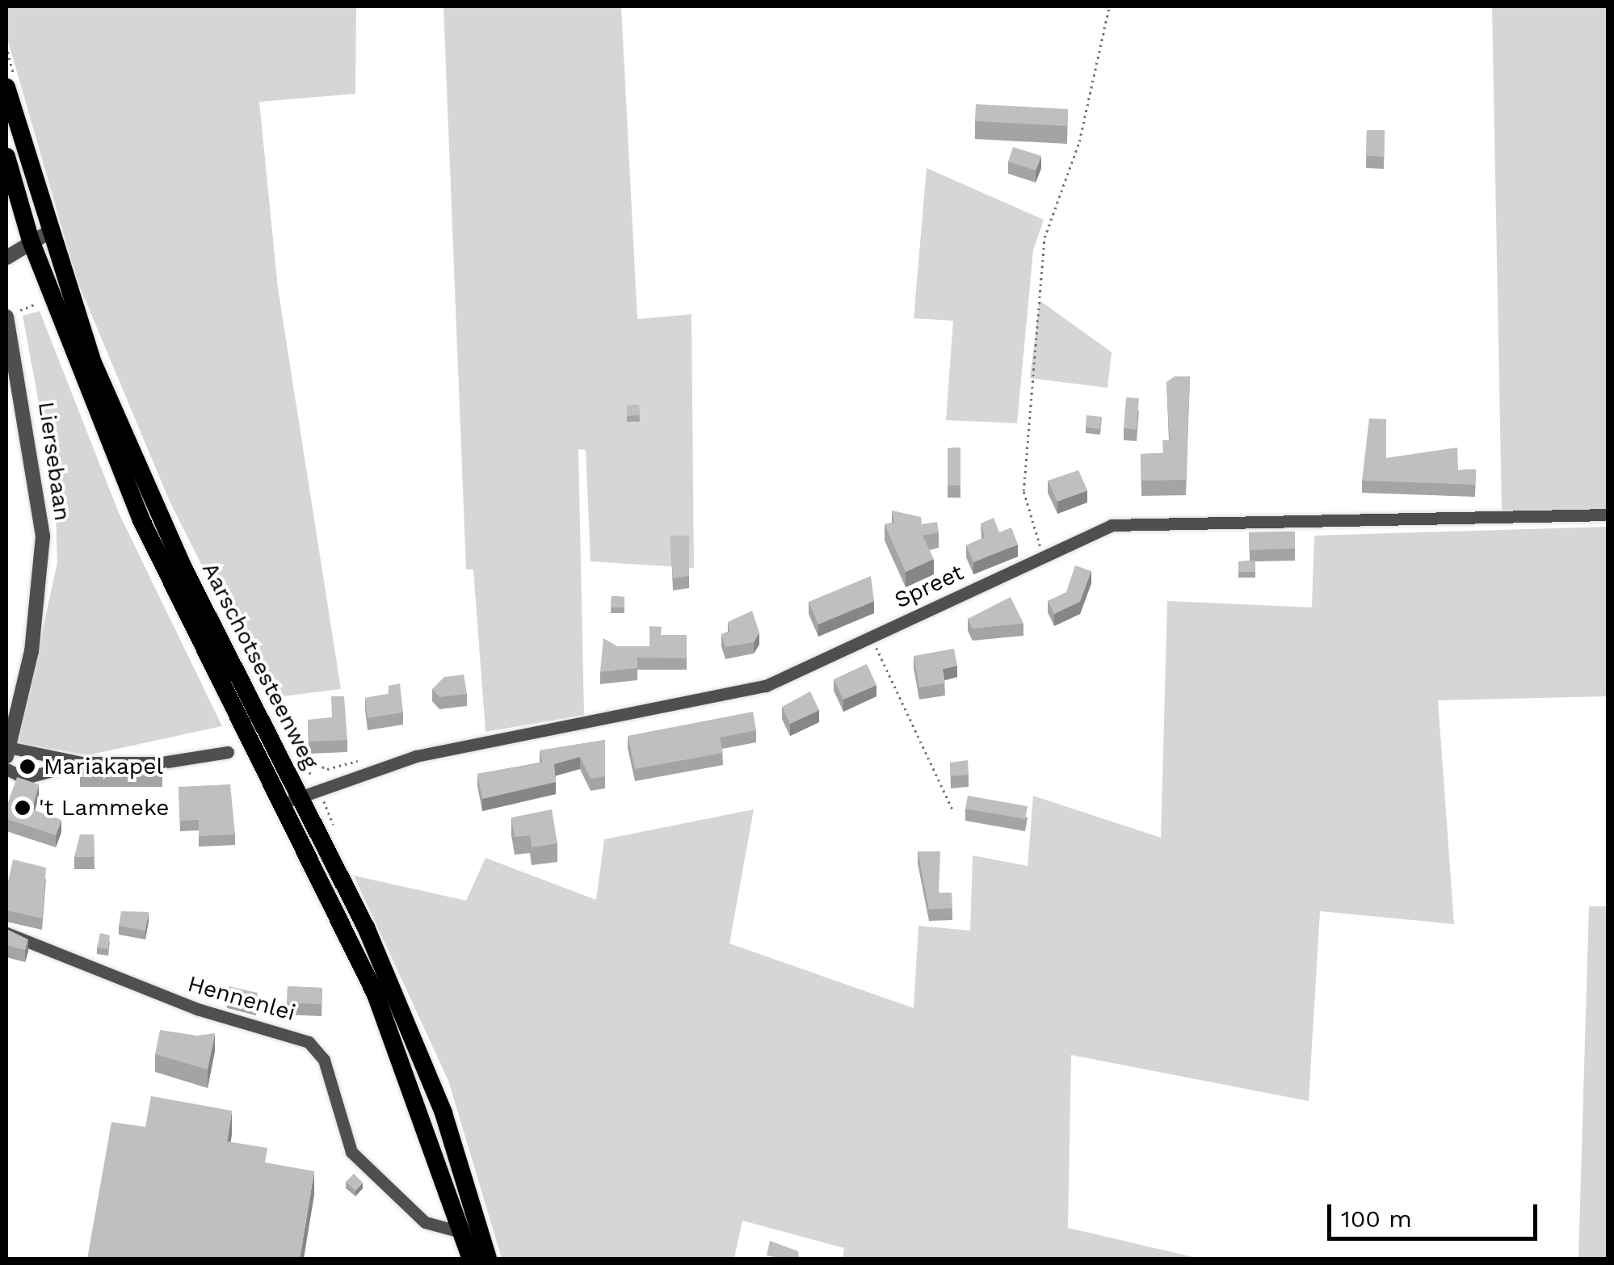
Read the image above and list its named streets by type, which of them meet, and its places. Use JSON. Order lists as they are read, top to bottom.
{
  "streets": {
    "main road": ["Aarschotsesteenweg"],
    "street": ["Liersebaan", "Spreet", "Hennenlei"]
  },
  "crossings": [
    ["Spreet", "Aarschotsesteenweg"],
    ["Aarschotsesteenweg", "Hennenlei"]
  ],
  "places": ["Mariakapel", "'t Lammeke"],
  "scale_bar": "100 m"
}
